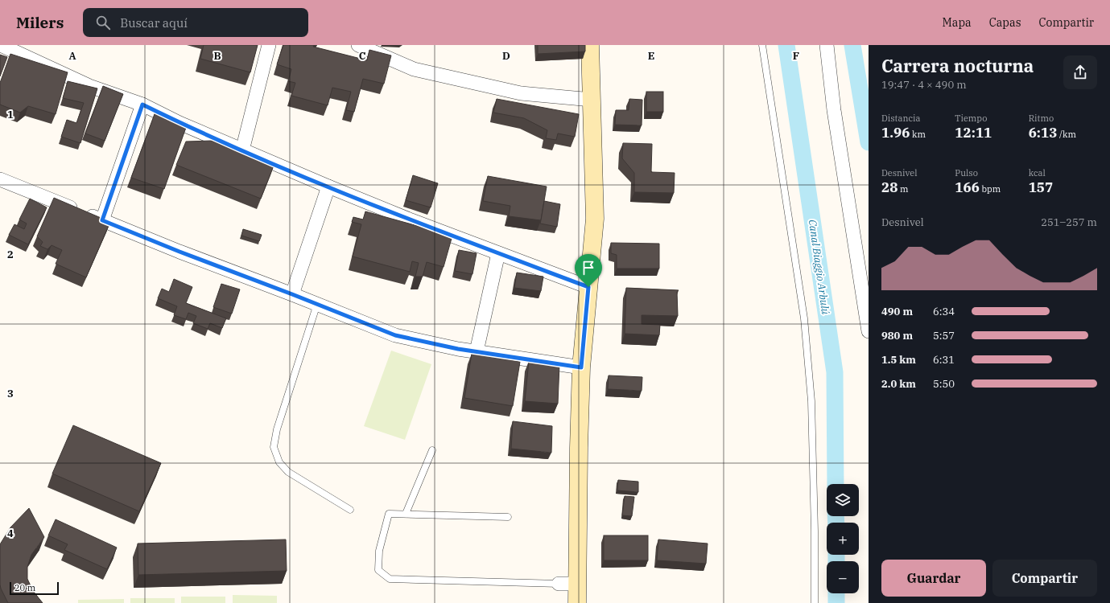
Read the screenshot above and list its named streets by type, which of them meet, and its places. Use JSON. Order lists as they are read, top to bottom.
{
  "water": ["Canal Biaggio Arbulú"],
  "scale_bar": "20 m",
  "page": {
    "header": "Milers",
    "search": "Buscar aquí",
    "nav": ["Mapa", "Capas", "Compartir"],
    "heading": ["Carrera nocturna", "19:47 · 4 × 490 m"],
    "stats": [
      ["Distancia", "1.96 km"],
      ["Tiempo", "12:11"],
      ["Ritmo", "6:13 /km"],
      ["Desnivel", "28 m"],
      ["Pulso", "166 bpm"],
      ["kcal", "157"]
    ],
    "chart": ["Desnivel", "251–257 m"],
    "list": [
      {
        "name": "490 m",
        "note": "6:34"
      },
      {
        "name": "980 m",
        "note": "5:57"
      },
      {
        "name": "1.5 km",
        "note": "6:31"
      },
      {
        "name": "2.0 km",
        "note": "5:50"
      }
    ],
    "map_buttons": ["+", "−"],
    "buttons": ["Guardar", "Compartir"],
    "scale": "20 m"
  },
  "grid": {
    "columns": [
      "A",
      "B",
      "C",
      "D",
      "E",
      "F"
    ],
    "rows": [
      "1",
      "2",
      "3",
      "4"
    ]
  }
}
